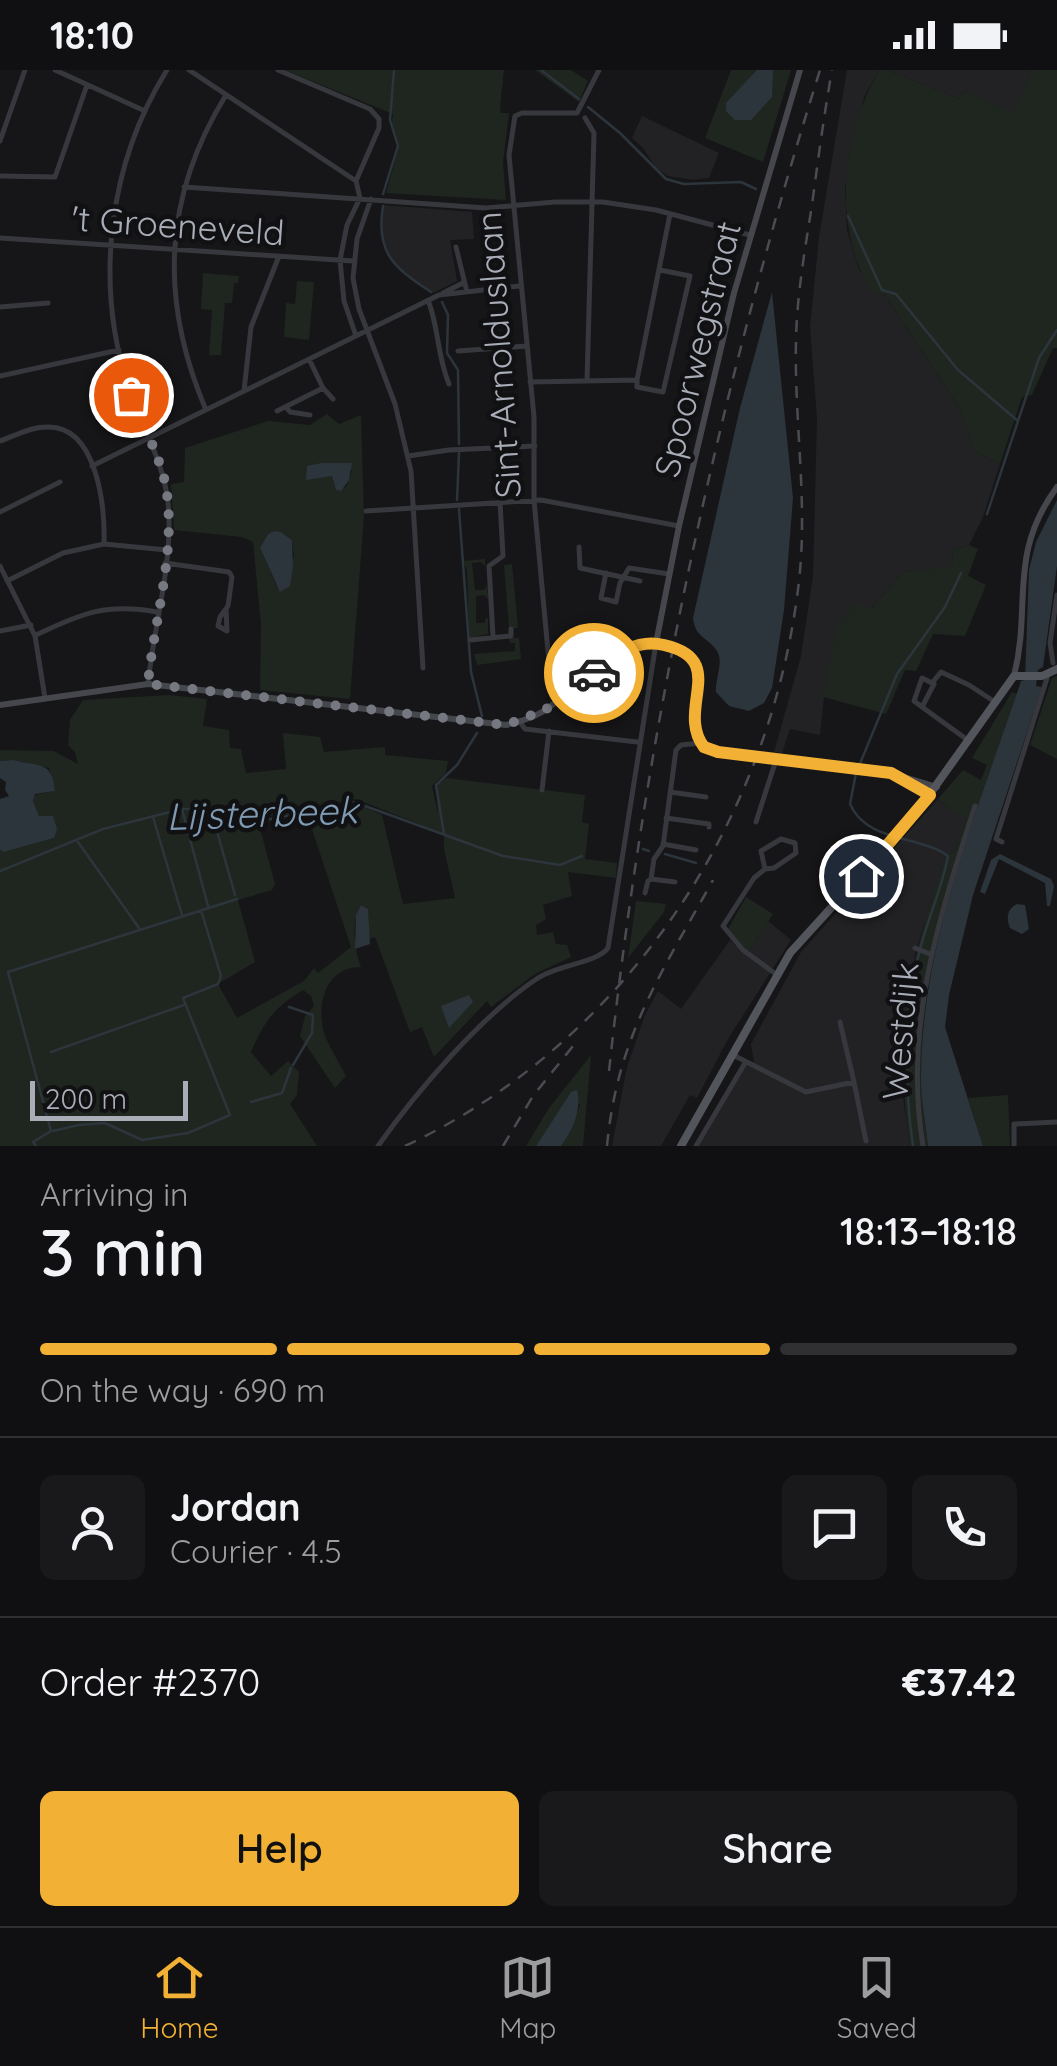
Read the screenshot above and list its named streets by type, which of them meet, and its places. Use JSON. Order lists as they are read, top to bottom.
{
  "streets": {
    "main road": ["Spoorwegstraat"],
    "street": ["'t Groeneveld", "Sint-Arnolduslaan", "Westdijk"]
  },
  "water": ["Lijsterbeek"],
  "scale_bar": "200 m",
  "page": {
    "status": "18:10",
    "scale": "200 m",
    "heading": ["3 min", "Arriving in", "18:13–18:18"],
    "panel": [
      "Jordan",
      "Courier · 4.5",
      "Order #2370",
      "€37.42"
    ],
    "bar": "On the way · 690 m",
    "buttons": ["Help", "Share"],
    "tabs": ["Home", "Map", "Saved"]
  }
}
